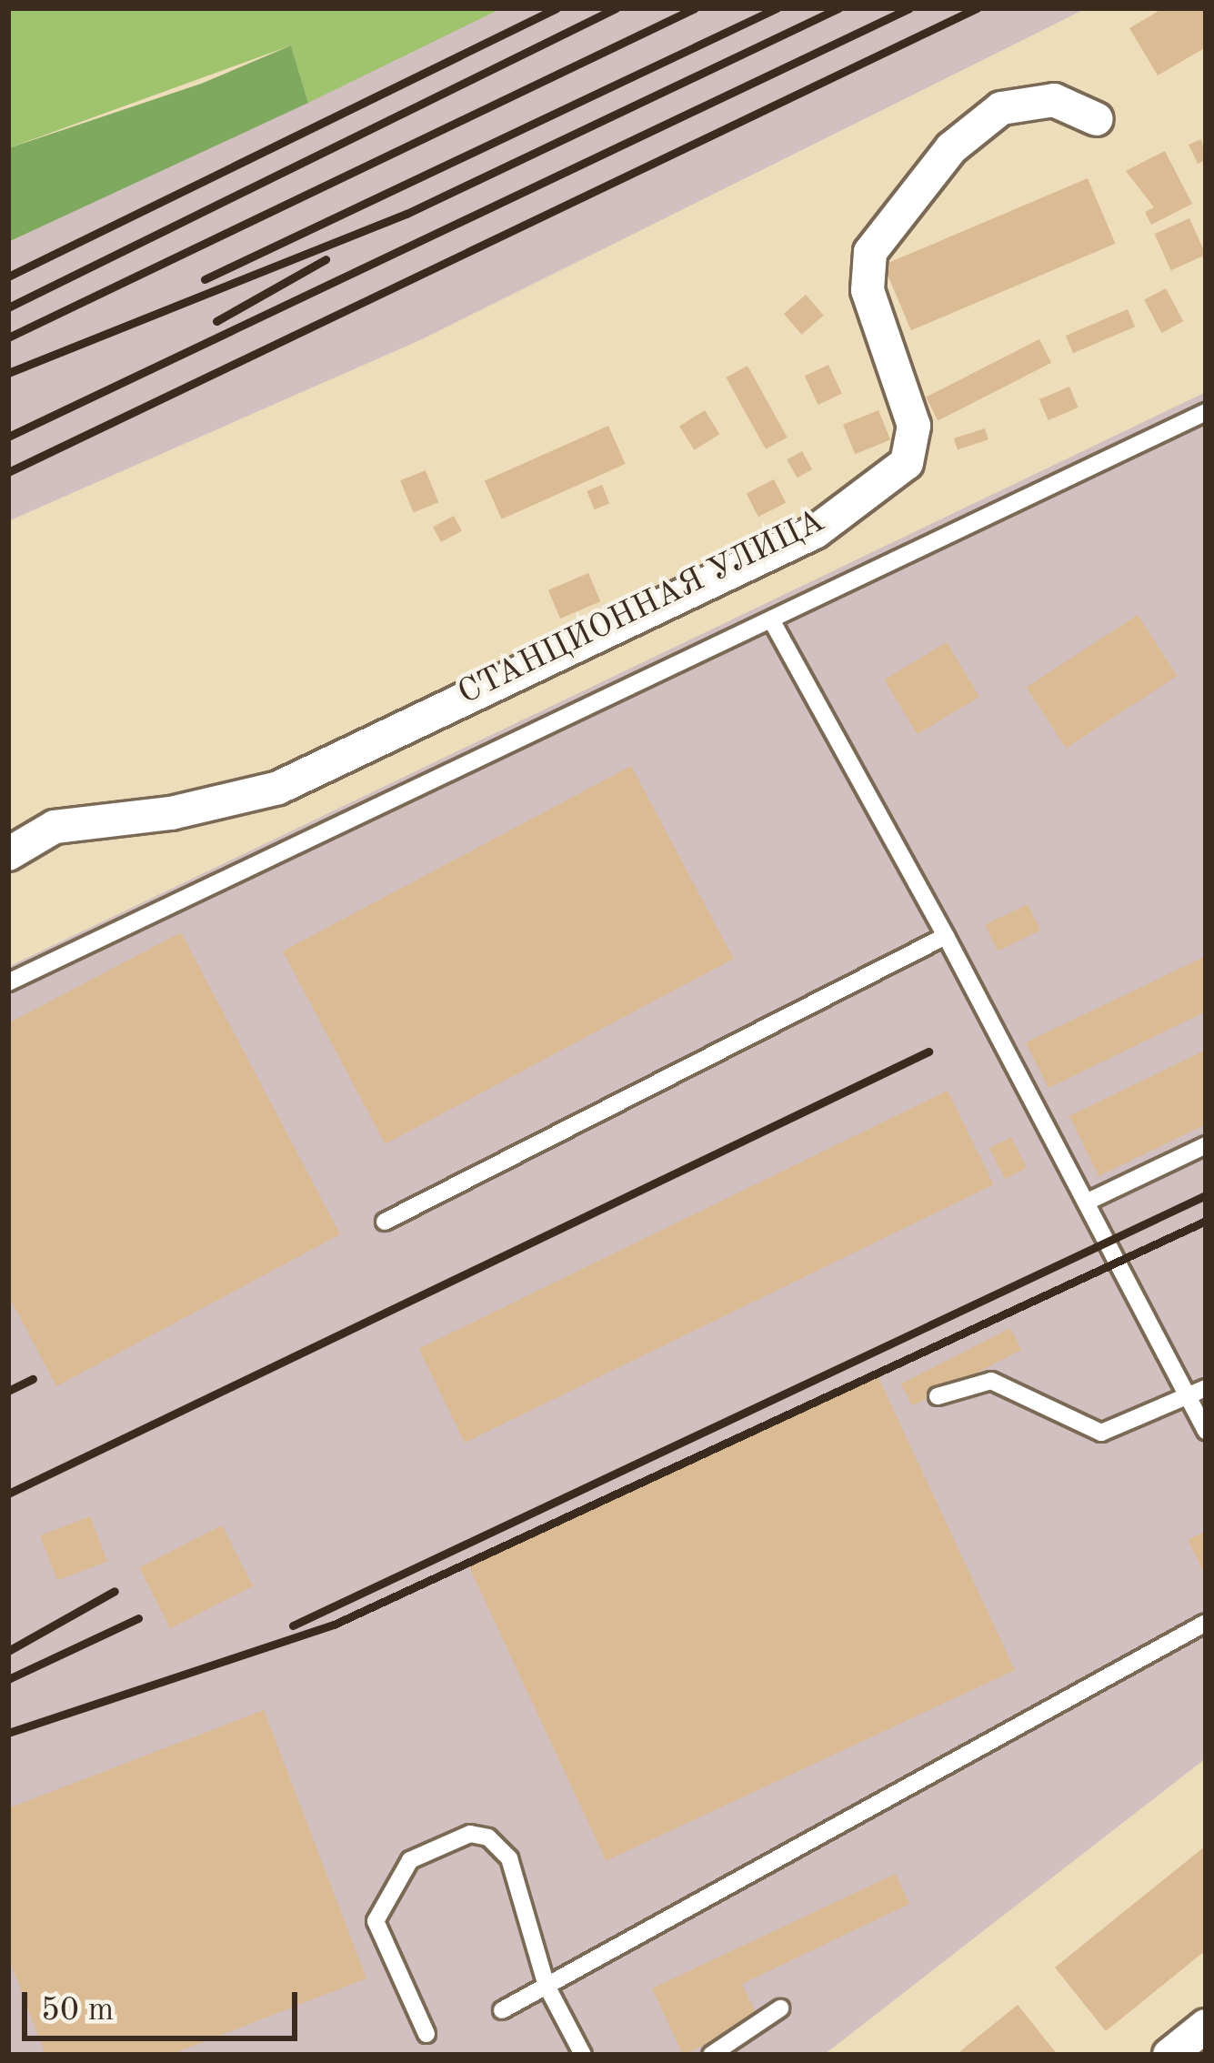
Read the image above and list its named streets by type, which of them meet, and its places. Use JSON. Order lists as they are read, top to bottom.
{
  "streets": {
    "street": ["СТАНЦИОННАЯ УЛИЦА"]
  },
  "scale_bar": "50 m"
}
